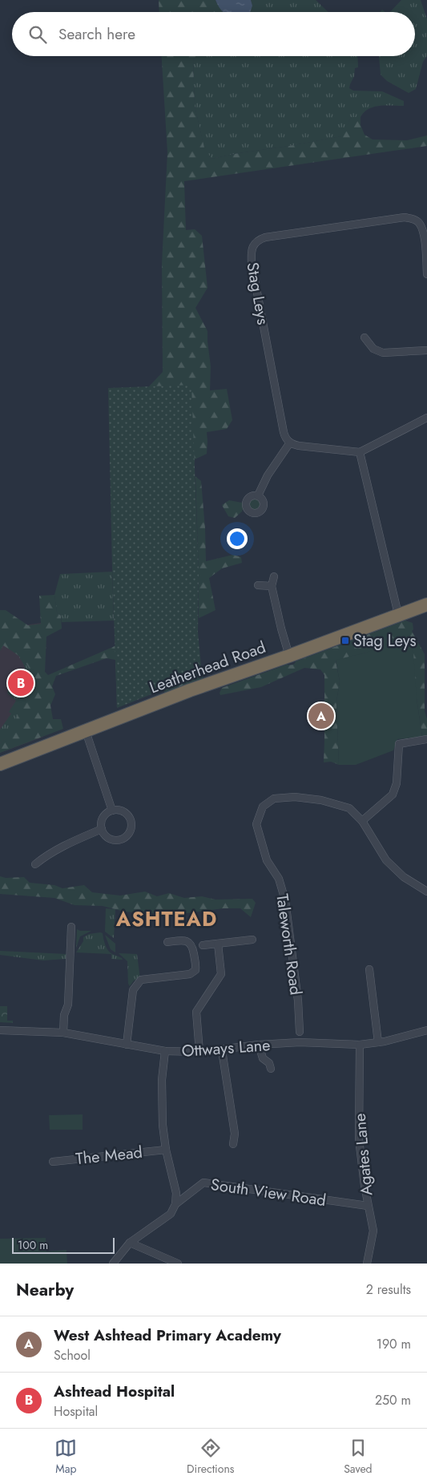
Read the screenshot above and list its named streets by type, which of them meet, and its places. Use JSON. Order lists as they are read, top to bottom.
{
  "streets": {
    "highway": ["Leatherhead Road"],
    "street": [
      "Stag Leys",
      "Taleworth Road",
      "Ottways Lane",
      "Agates Lane",
      "The Mead",
      "South View Road"
    ]
  },
  "crossings": [
    ["Ottways Lane", "Agates Lane"],
    ["Agates Lane", "South View Road"]
  ],
  "districts": ["ASHTEAD"],
  "places": {
    "transit": ["Stag Leys"]
  },
  "scale_bar": "100 m",
  "page": {
    "search": "Search here",
    "pins": ["B", "A"],
    "scale": "100 m",
    "heading": ["Nearby", "2 results"],
    "list": [
      {
        "mark": "A",
        "name": "West Ashtead Primary Academy",
        "note": "School",
        "value": "190 m"
      },
      {
        "mark": "B",
        "name": "Ashtead Hospital",
        "note": "Hospital",
        "value": "250 m"
      }
    ],
    "nav": ["Map", "Directions", "Saved"]
  }
}
